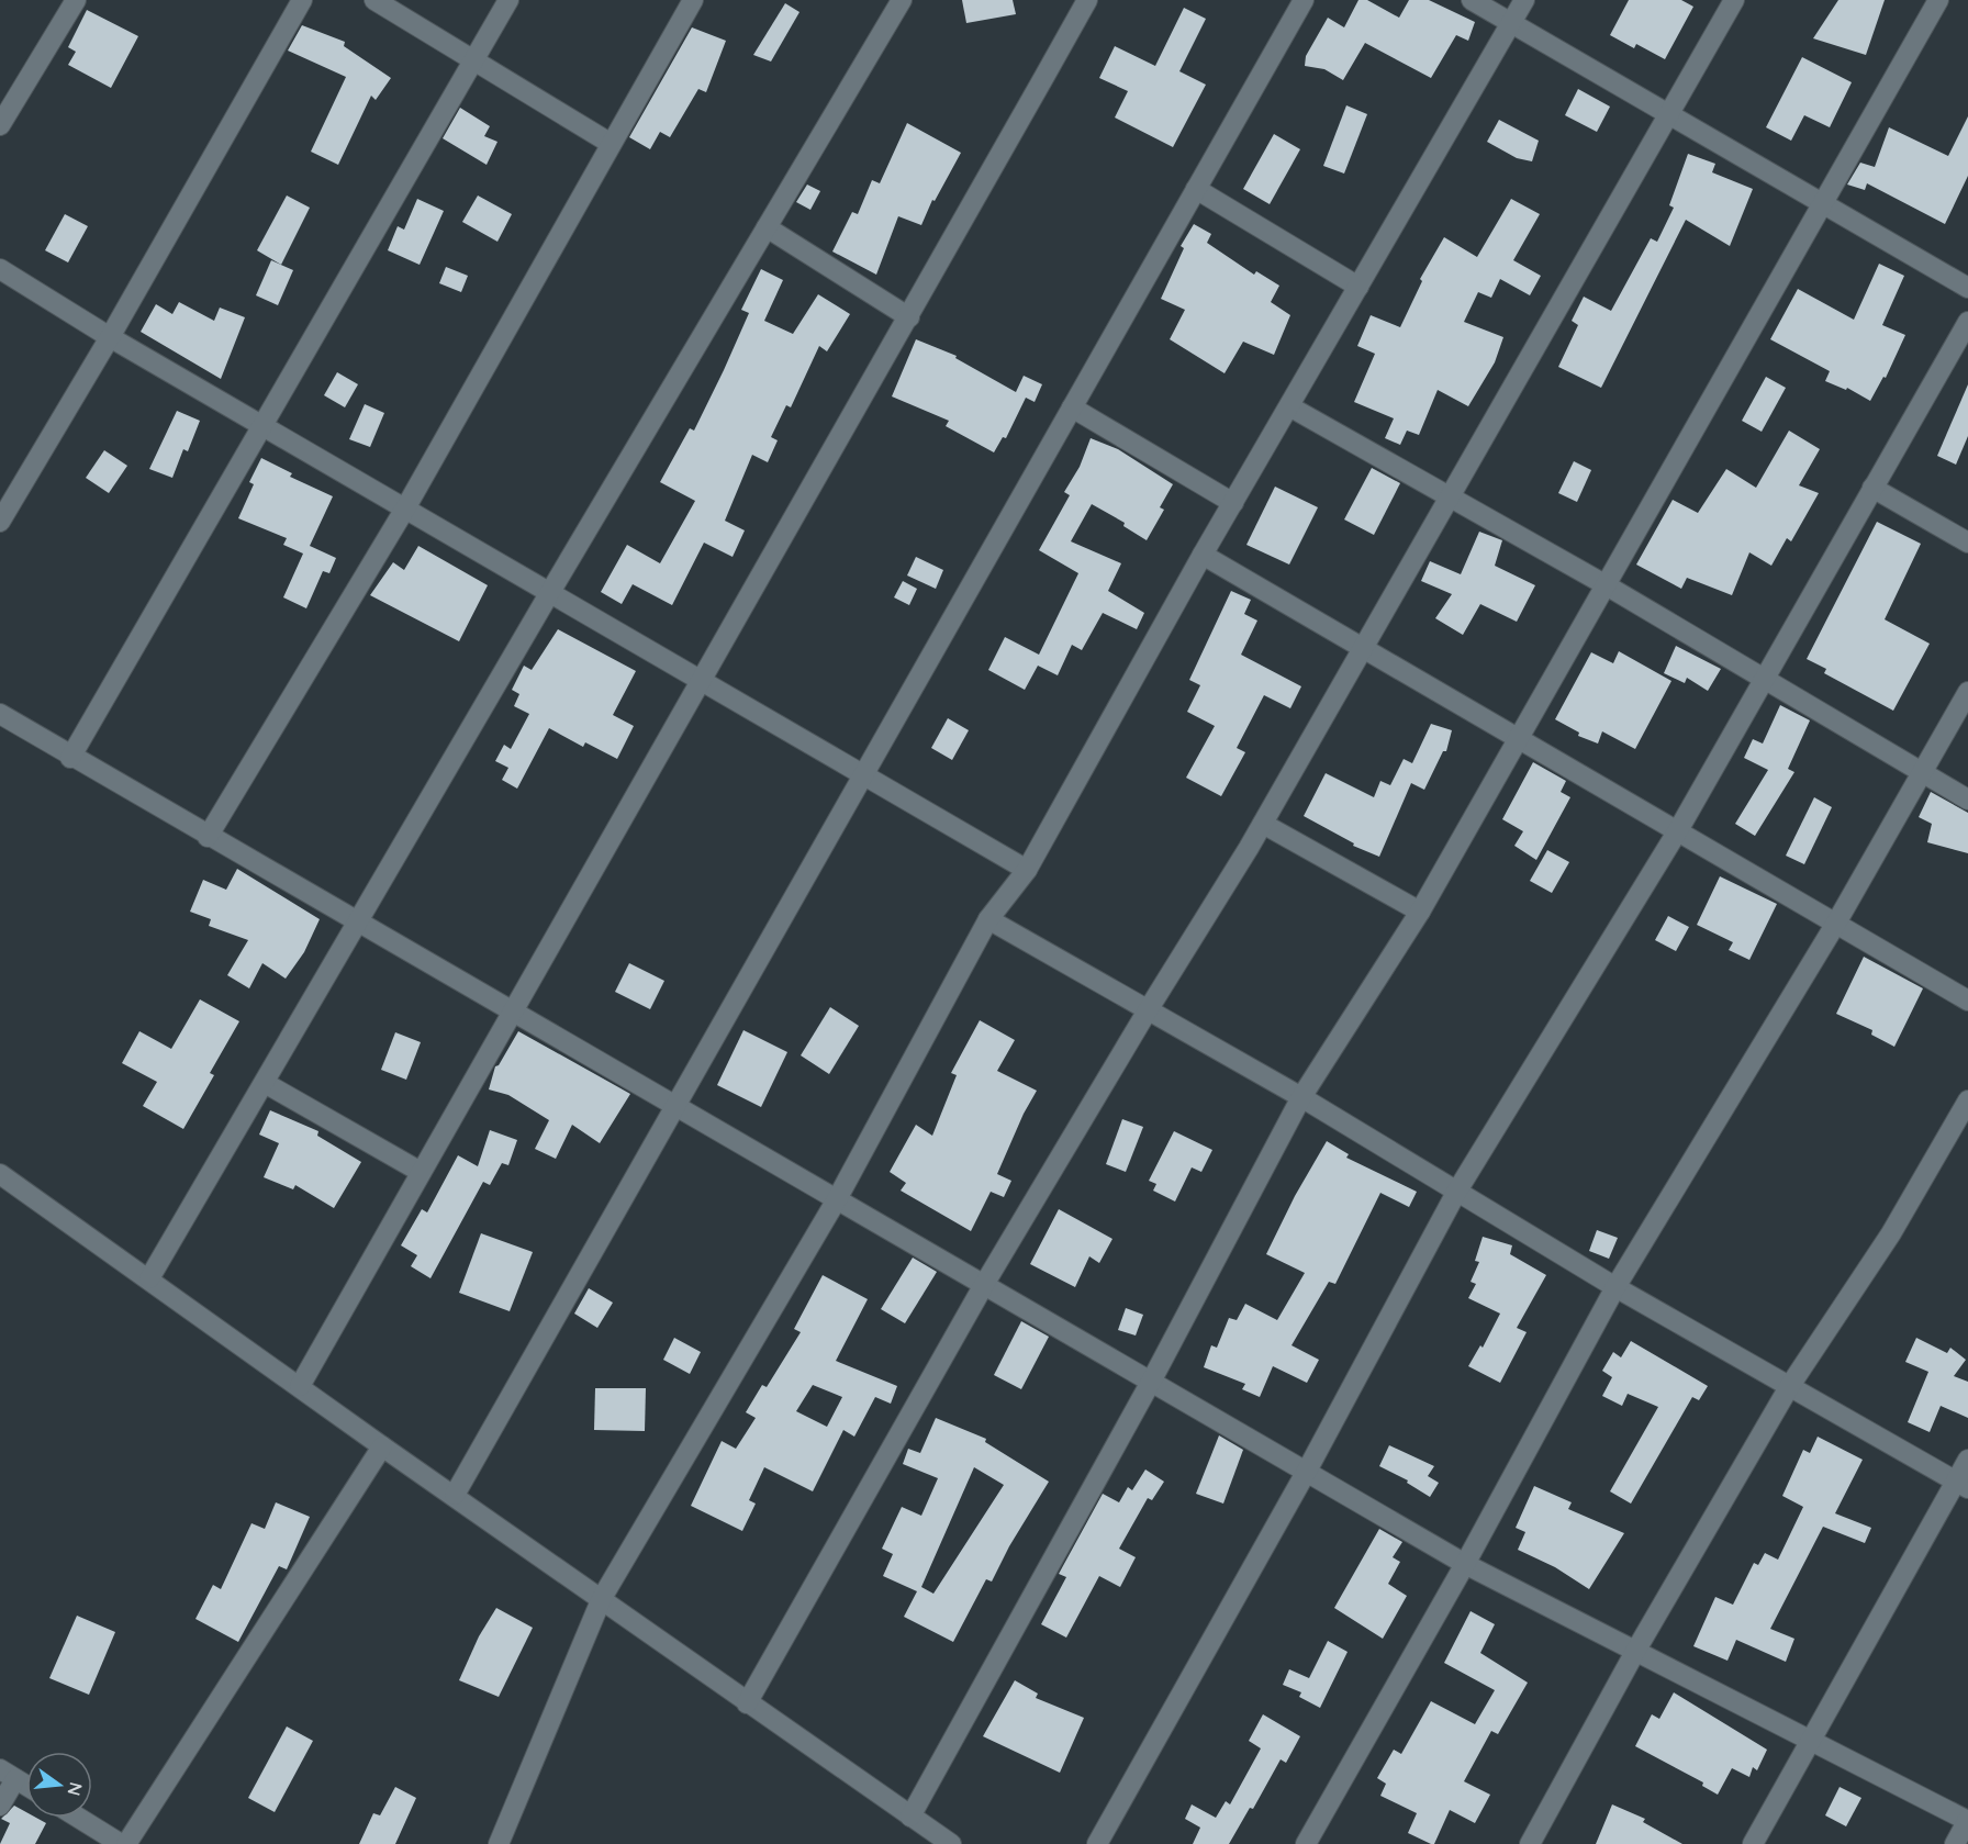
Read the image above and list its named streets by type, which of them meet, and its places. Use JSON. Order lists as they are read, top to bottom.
{
  "north": "right"
}
